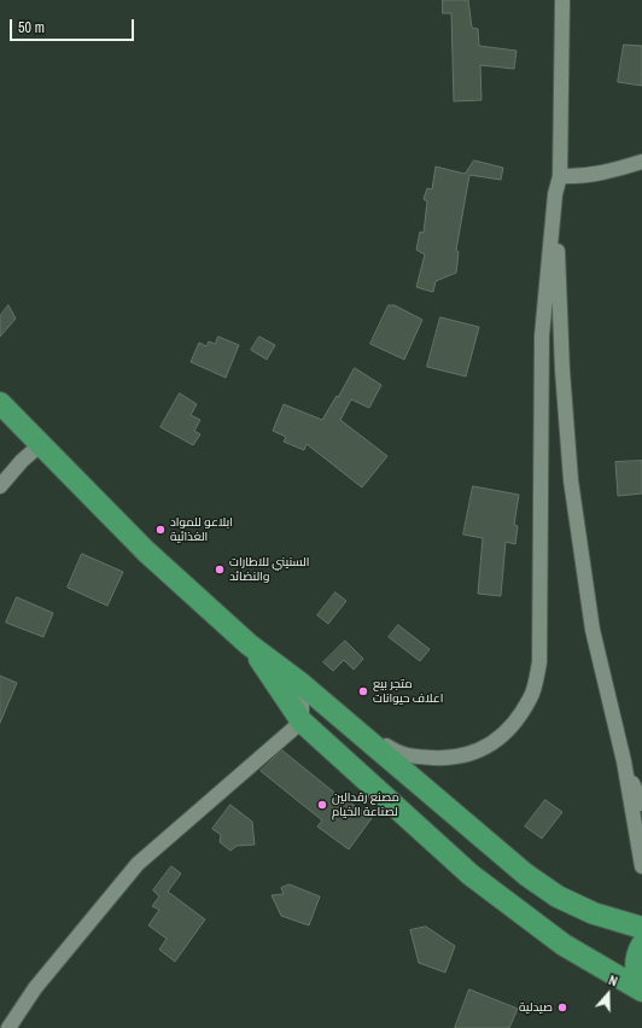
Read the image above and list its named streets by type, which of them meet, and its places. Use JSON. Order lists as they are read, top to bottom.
{
  "places": [
    "ابلاعو للمواد الغذائية",
    "السنيني للاطارات والنضائد",
    "متجر بيع اعلاف حيوانات",
    "مصنع رقدالين لصناعة الخيام",
    "صيدلية"
  ],
  "scale_bar": "50 m",
  "north": "top"
}
